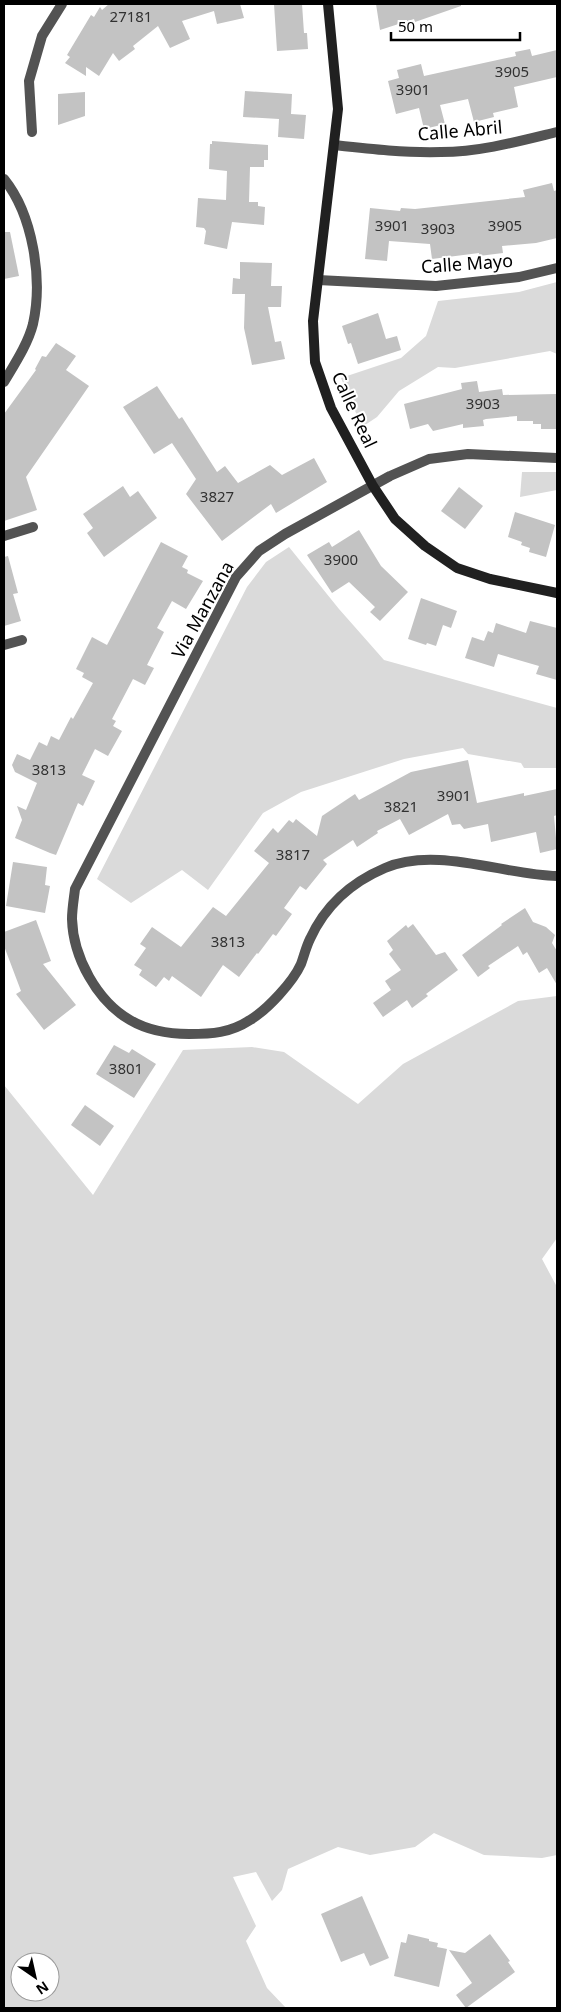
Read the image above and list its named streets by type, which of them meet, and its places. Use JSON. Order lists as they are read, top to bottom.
{
  "streets": {
    "street": [
      "Calle Abril",
      "Calle Mayo",
      "Calle Real",
      "Via Manzana"
    ]
  },
  "crossings": [
    ["Calle Abril", "Calle Real"],
    ["Calle Mayo", "Calle Real"],
    ["Calle Real", "Via Manzana"]
  ],
  "house_numbers": [
    "27181",
    "3905",
    "3901",
    "3901",
    "3905",
    "3903",
    "3903",
    "3827",
    "3900",
    "3813",
    "3901",
    "3821",
    "3817",
    "3813",
    "3801"
  ],
  "scale_bar": "50 m",
  "north": "bottom right"
}
